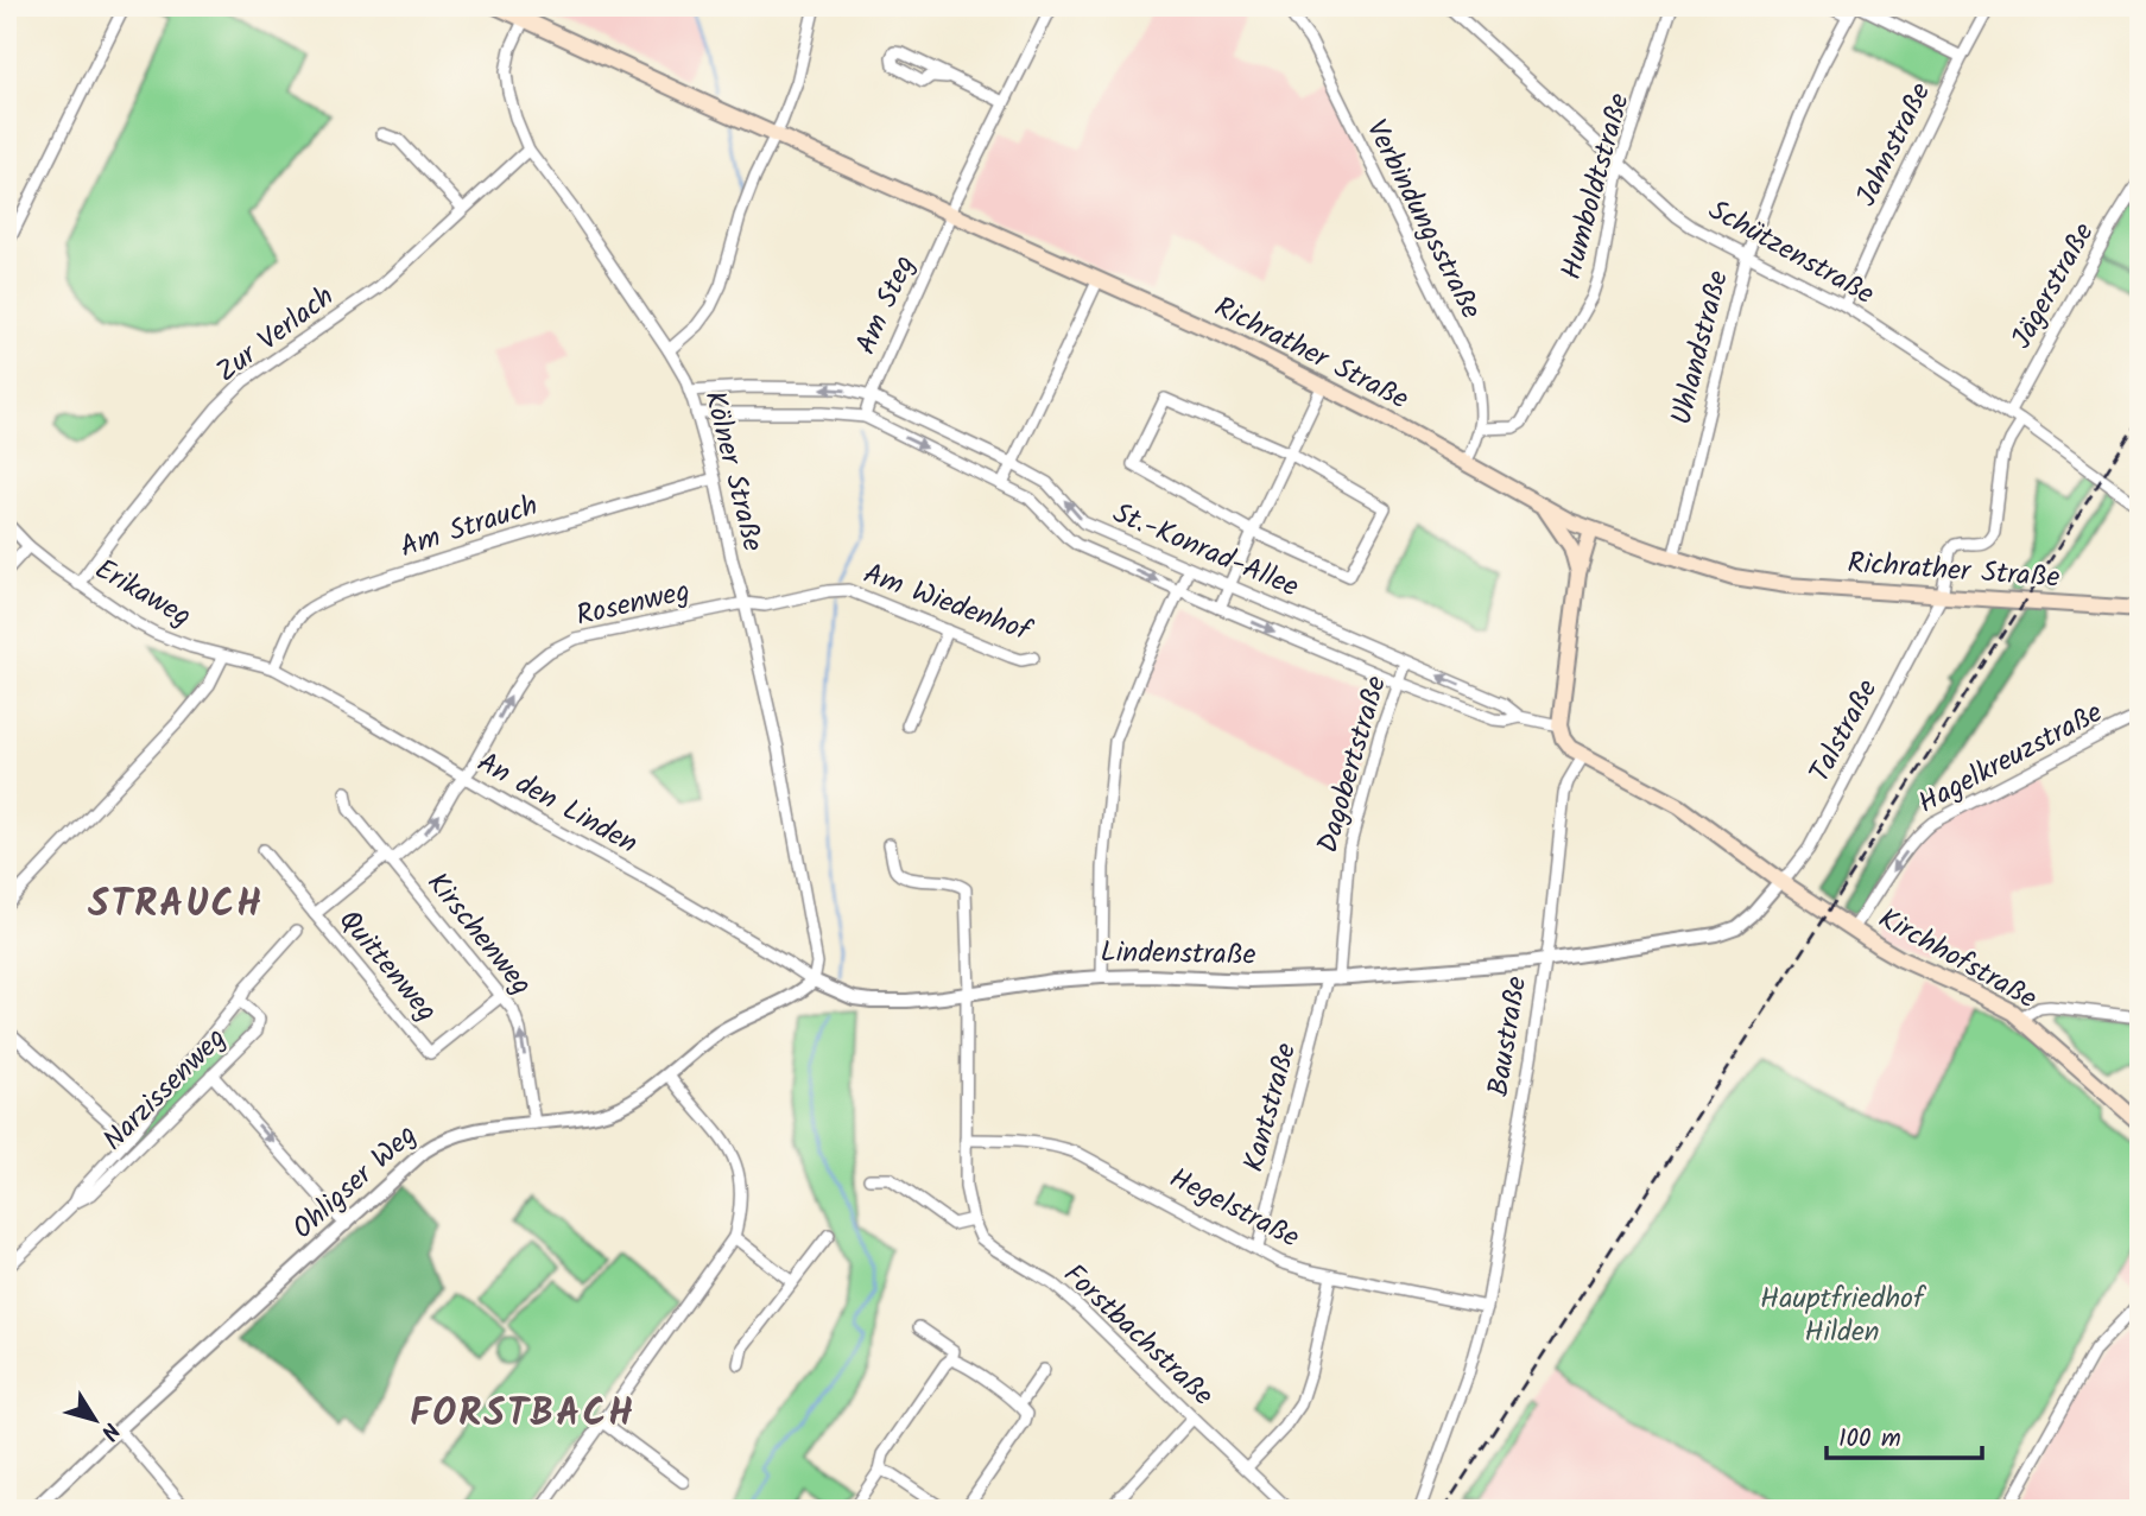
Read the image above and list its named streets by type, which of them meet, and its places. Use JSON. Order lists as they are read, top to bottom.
{
  "streets": {
    "main road": ["Richrather Straße", "Kirchhofstraße"],
    "street": [
      "Jahnstraße",
      "Humboldtstraße",
      "Verbindungsstraße",
      "Schützenstraße",
      "Jägerstraße",
      "Am Steg",
      "Zur Verlach",
      "Uhlandstraße",
      "Kölner Straße",
      "Am Strauch",
      "St.-Konrad-Allee",
      "Erikaweg",
      "Am Wiedenhof",
      "Rosenweg",
      "Talstraße",
      "Hagelkreuzstraße",
      "Dagobertstraße",
      "An den Linden",
      "Kirschenweg",
      "Lindenstraße",
      "Quittenweg",
      "Baustraße",
      "Narzissenweg",
      "Kantstraße",
      "Ohligser Weg",
      "Hegelstraße",
      "Forstbachstraße"
    ]
  },
  "crossings": [
    ["Jahnstraße", "Schützenstraße"],
    ["Humboldtstraße", "Verbindungsstraße"],
    ["Humboldtstraße", "Schützenstraße"],
    ["Verbindungsstraße", "Richrather Straße"],
    ["Schützenstraße", "Jägerstraße"],
    ["Schützenstraße", "Uhlandstraße"],
    ["Schützenstraße", "Talstraße"],
    ["Am Steg", "Richrather Straße"],
    ["Am Steg", "St.-Konrad-Allee"],
    ["Zur Verlach", "Kölner Straße"],
    ["Zur Verlach", "Erikaweg"],
    ["Uhlandstraße", "Richrather Straße"],
    ["Richrather Straße", "Kölner Straße"],
    ["Richrather Straße", "Talstraße"],
    ["Kölner Straße", "Am Strauch"],
    ["Kölner Straße", "St.-Konrad-Allee"],
    ["Kölner Straße", "Am Wiedenhof"],
    ["Kölner Straße", "Rosenweg"],
    ["Kölner Straße", "An den Linden"],
    ["Kölner Straße", "Lindenstraße"],
    ["Kölner Straße", "Ohligser Weg"],
    ["Am Strauch", "Erikaweg"],
    ["Am Strauch", "An den Linden"],
    ["St.-Konrad-Allee", "Dagobertstraße"],
    ["Erikaweg", "An den Linden"],
    ["Am Wiedenhof", "Rosenweg"],
    ["Rosenweg", "An den Linden"],
    ["Rosenweg", "Kirschenweg"],
    ["Rosenweg", "Quittenweg"],
    ["Talstraße", "Lindenstraße"],
    ["Talstraße", "Kirchhofstraße"],
    ["Hagelkreuzstraße", "Kirchhofstraße"],
    ["Dagobertstraße", "Lindenstraße"],
    ["Dagobertstraße", "Kantstraße"],
    ["An den Linden", "Lindenstraße"],
    ["An den Linden", "Ohligser Weg"],
    ["Kirschenweg", "Quittenweg"],
    ["Kirschenweg", "Ohligser Weg"],
    ["Lindenstraße", "Kirchhofstraße"],
    ["Lindenstraße", "Baustraße"],
    ["Lindenstraße", "Kantstraße"],
    ["Lindenstraße", "Ohligser Weg"],
    ["Lindenstraße", "Forstbachstraße"],
    ["Kirchhofstraße", "Baustraße"],
    ["Baustraße", "Hegelstraße"],
    ["Kantstraße", "Hegelstraße"],
    ["Hegelstraße", "Forstbachstraße"]
  ],
  "one_way": ["Rosenweg", "Hagelkreuzstraße"],
  "districts": ["STRAUCH", "FORSTBACH"],
  "parks": ["Hauptfriedhof Hilden"],
  "scale_bar": "100 m",
  "north": "bottom right"
}
